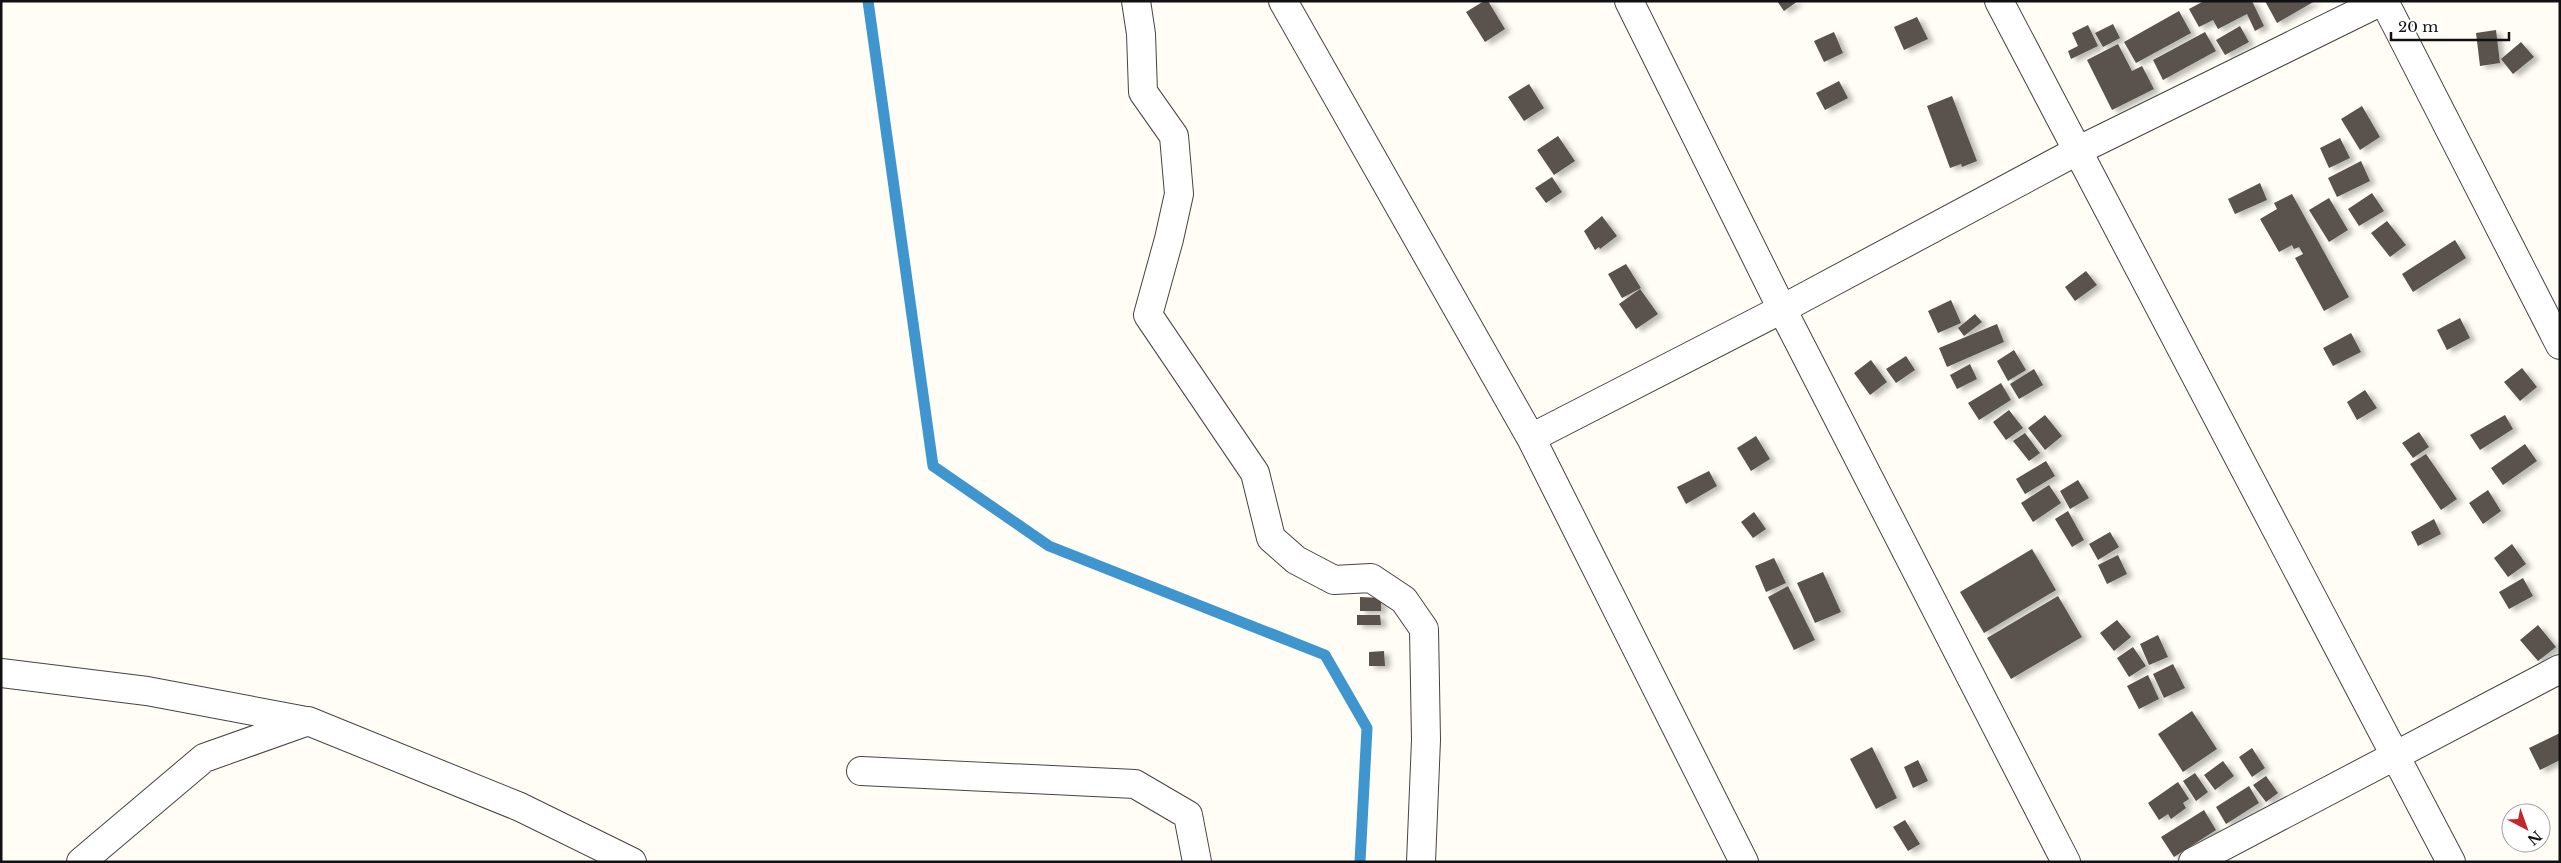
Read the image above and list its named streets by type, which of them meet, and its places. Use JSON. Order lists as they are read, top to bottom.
{
  "scale_bar": "20 m",
  "north": "bottom right"
}
